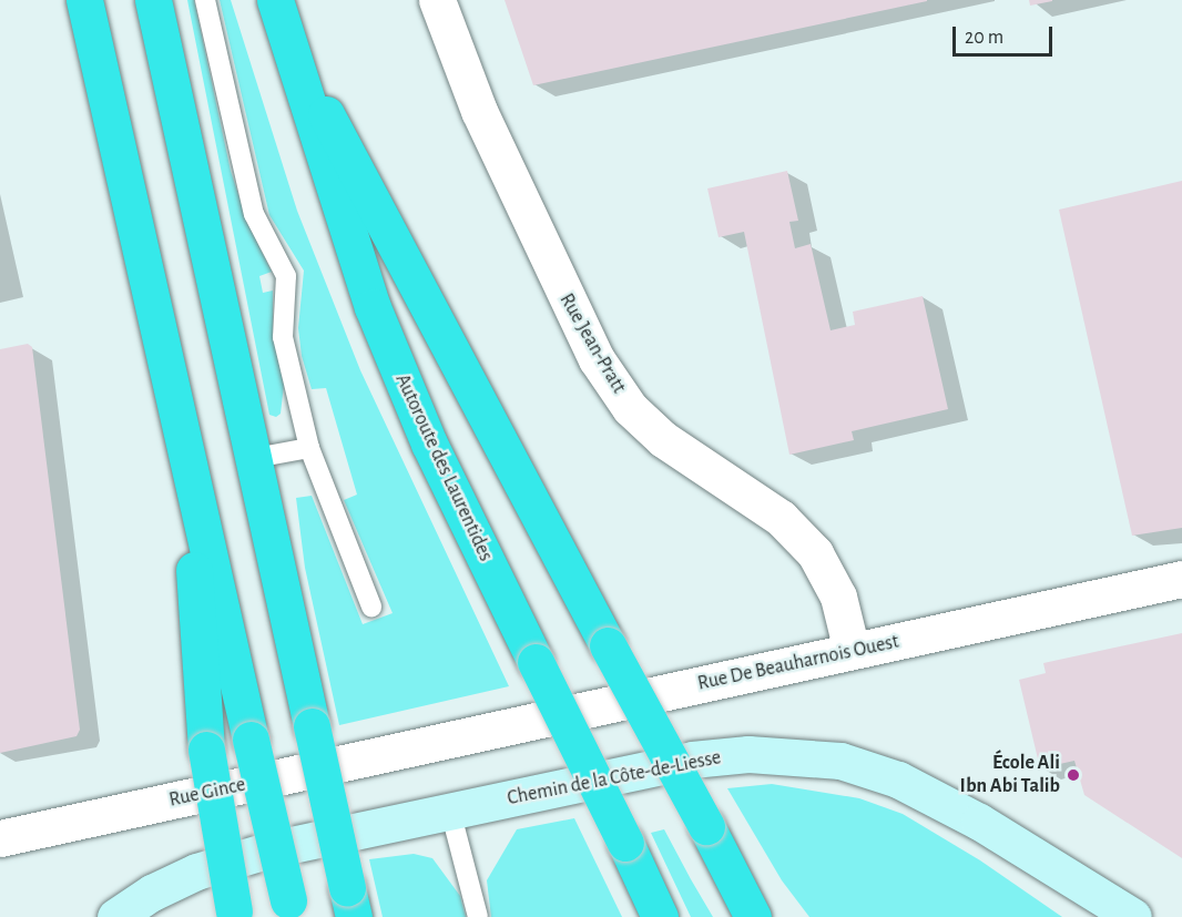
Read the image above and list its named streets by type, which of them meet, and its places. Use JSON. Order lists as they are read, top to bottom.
{
  "streets": {
    "highway": ["Autoroute des Laurentides"],
    "main road": ["Chemin de la Côte-de-Liesse"],
    "street": ["Rue Jean-Pratt", "Rue De Beauharnois Ouest", "Rue Gince"]
  },
  "crossings": [
    ["Rue Jean-Pratt", "Rue De Beauharnois Ouest"],
    ["Rue De Beauharnois Ouest", "Rue Gince"]
  ],
  "places": ["École Ali Ibn Abi Talib"],
  "scale_bar": "20 m"
}
